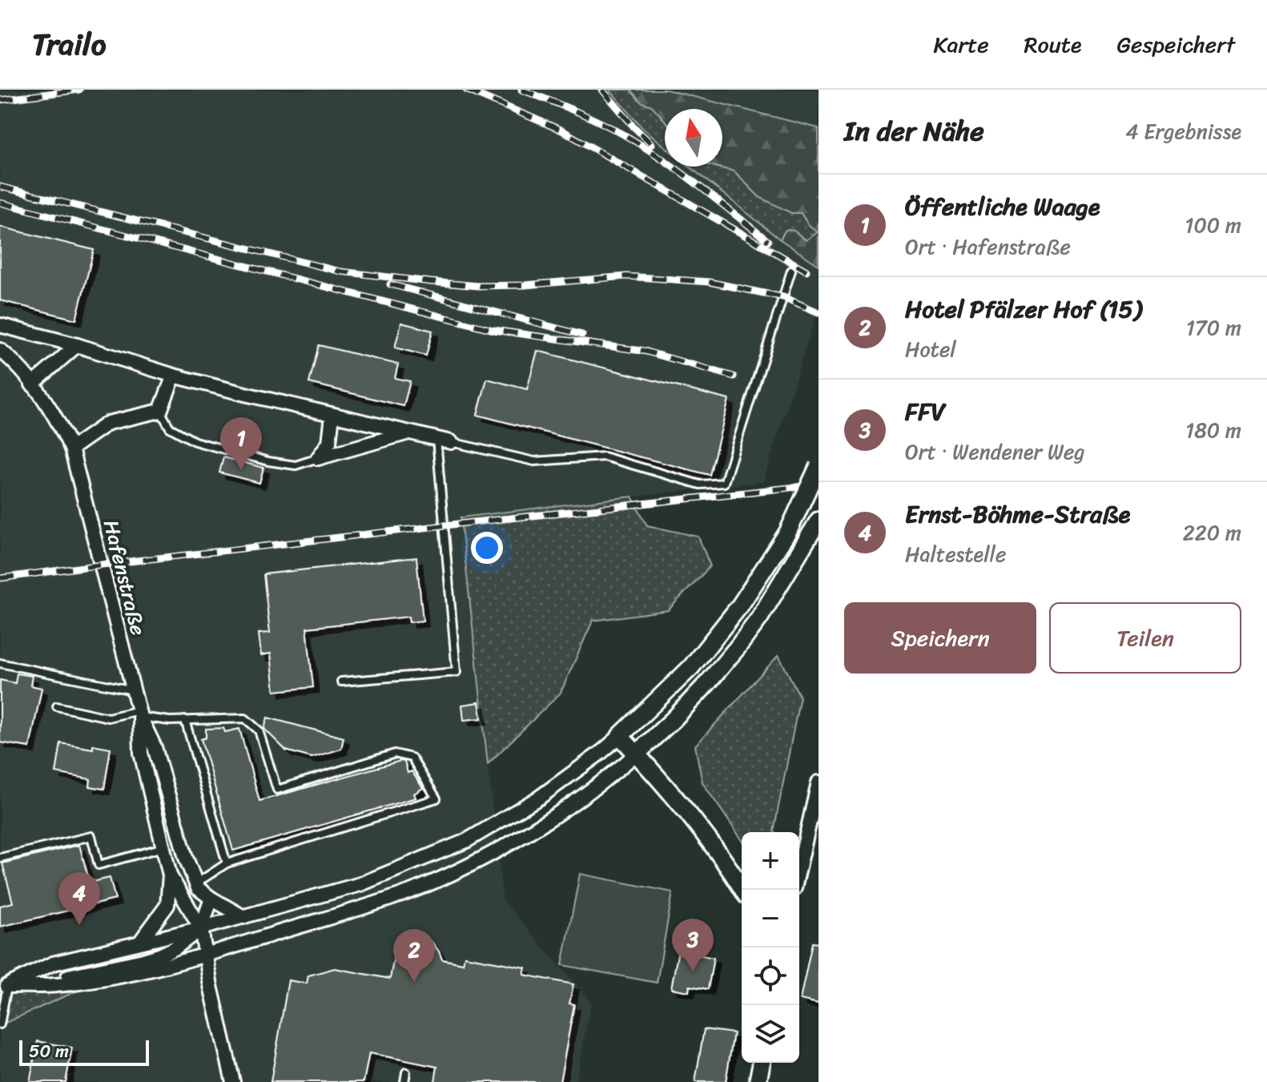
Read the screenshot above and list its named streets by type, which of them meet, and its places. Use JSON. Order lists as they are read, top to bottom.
{
  "streets": {
    "street": ["Hafenstraße"]
  },
  "scale_bar": "50 m",
  "north": "top",
  "page": {
    "header": "Trailo",
    "nav": ["Karte", "Route", "Gespeichert"],
    "heading": ["In der Nähe", "4 Ergebnisse"],
    "list": [
      {
        "mark": "1",
        "name": "Öffentliche Waage",
        "note": "Ort · Hafenstraße",
        "value": "100 m"
      },
      {
        "mark": "2",
        "name": "Hotel Pfälzer Hof (15)",
        "note": "Hotel",
        "value": "170 m"
      },
      {
        "mark": "3",
        "name": "FFV",
        "note": "Ort · Wendener Weg",
        "value": "180 m"
      },
      {
        "mark": "4",
        "name": "Ernst-Böhme-Straße",
        "note": "Haltestelle",
        "value": "220 m"
      }
    ],
    "pins": [
      "1",
      "4",
      "3",
      "2"
    ],
    "buttons": ["Speichern", "Teilen"],
    "map_buttons": ["+", "−"],
    "scale": "50 m"
  }
}
